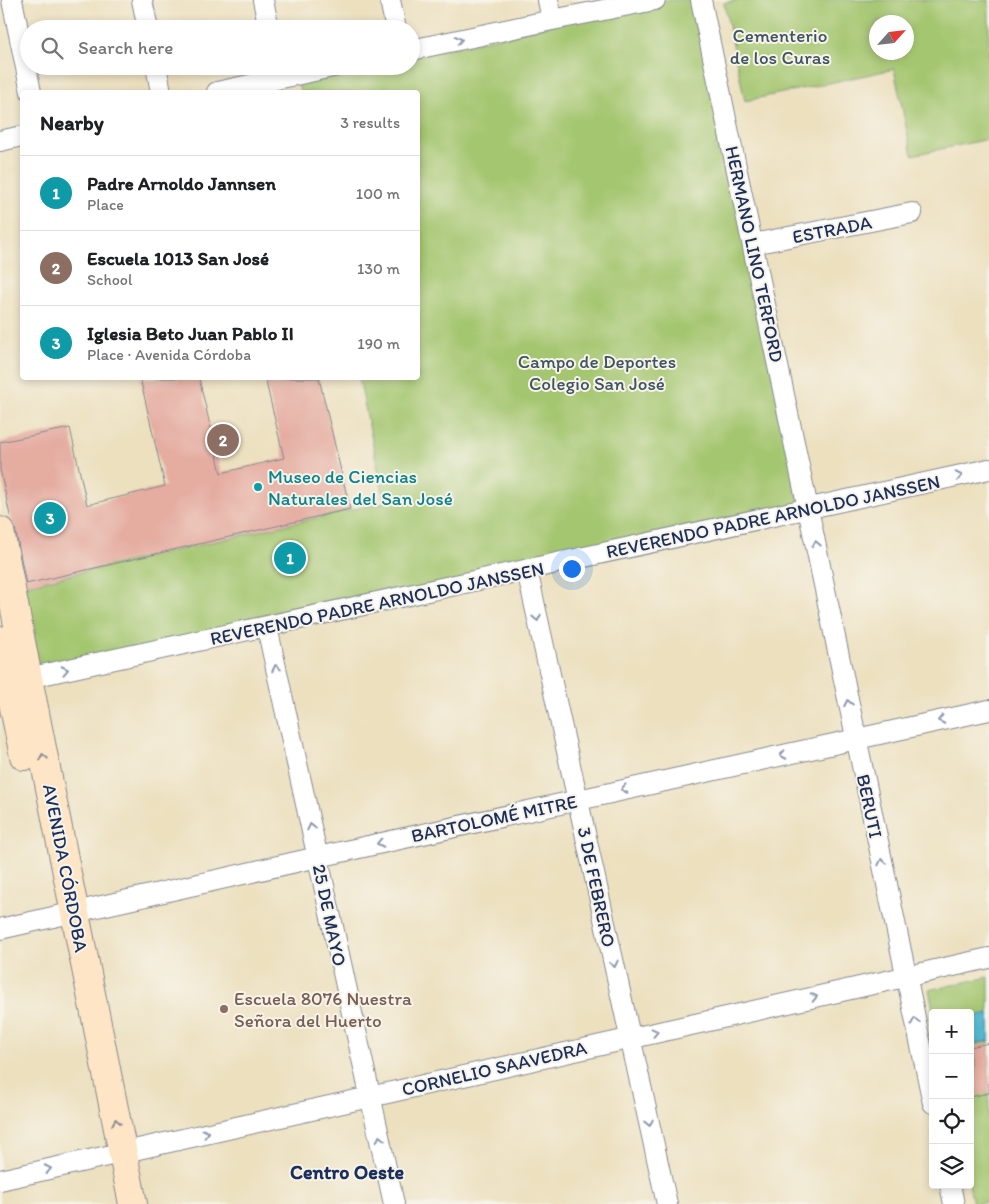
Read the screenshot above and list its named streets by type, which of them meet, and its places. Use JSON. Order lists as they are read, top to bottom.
{
  "streets": {
    "main road": ["AVENIDA CÓRDOBA"],
    "street": [
      "ESTRADA",
      "HERMANO LINO TERFORD",
      "REVERENDO PADRE ARNOLDO JANSSEN",
      "BERUTI",
      "BARTOLOMÉ MITRE",
      "3 DE FEBRERO",
      "25 DE MAYO",
      "CORNELIO SAAVEDRA"
    ]
  },
  "crossings": [
    ["ESTRADA", "HERMANO LINO TERFORD"],
    ["HERMANO LINO TERFORD", "REVERENDO PADRE ARNOLDO JANSSEN"],
    ["HERMANO LINO TERFORD", "BERUTI"],
    ["REVERENDO PADRE ARNOLDO JANSSEN", "BERUTI"],
    ["REVERENDO PADRE ARNOLDO JANSSEN", "AVENIDA CÓRDOBA"],
    ["REVERENDO PADRE ARNOLDO JANSSEN", "3 DE FEBRERO"],
    ["REVERENDO PADRE ARNOLDO JANSSEN", "25 DE MAYO"],
    ["BERUTI", "BARTOLOMÉ MITRE"],
    ["BERUTI", "CORNELIO SAAVEDRA"],
    ["BARTOLOMÉ MITRE", "AVENIDA CÓRDOBA"],
    ["BARTOLOMÉ MITRE", "3 DE FEBRERO"],
    ["BARTOLOMÉ MITRE", "25 DE MAYO"],
    ["AVENIDA CÓRDOBA", "CORNELIO SAAVEDRA"],
    ["3 DE FEBRERO", "CORNELIO SAAVEDRA"],
    ["25 DE MAYO", "CORNELIO SAAVEDRA"]
  ],
  "one_way": [
    "REVERENDO PADRE ARNOLDO JANSSEN",
    "BERUTI",
    "BARTOLOMÉ MITRE",
    "3 DE FEBRERO",
    "25 DE MAYO",
    "CORNELIO SAAVEDRA"
  ],
  "districts": ["Centro Oeste"],
  "parks": ["Cementerio de los Curas", "Campo de Deportes Colegio San José"],
  "places": ["Museo de Ciencias Naturales del San José", "Escuela 8076 Nuestra Señora del Huerto"],
  "north": "top right",
  "page": {
    "search": "Search here",
    "heading": ["Nearby", "3 results"],
    "list": [
      {
        "mark": "1",
        "name": "Padre Arnoldo Jannsen",
        "note": "Place",
        "value": "100 m"
      },
      {
        "mark": "2",
        "name": "Escuela 1013 San José",
        "note": "School",
        "value": "130 m"
      },
      {
        "mark": "3",
        "name": "Iglesia Beto Juan Pablo II",
        "note": "Place · Avenida Córdoba",
        "value": "190 m"
      }
    ],
    "pins": ["2", "3", "1"],
    "map_buttons": ["+", "−"]
  }
}
